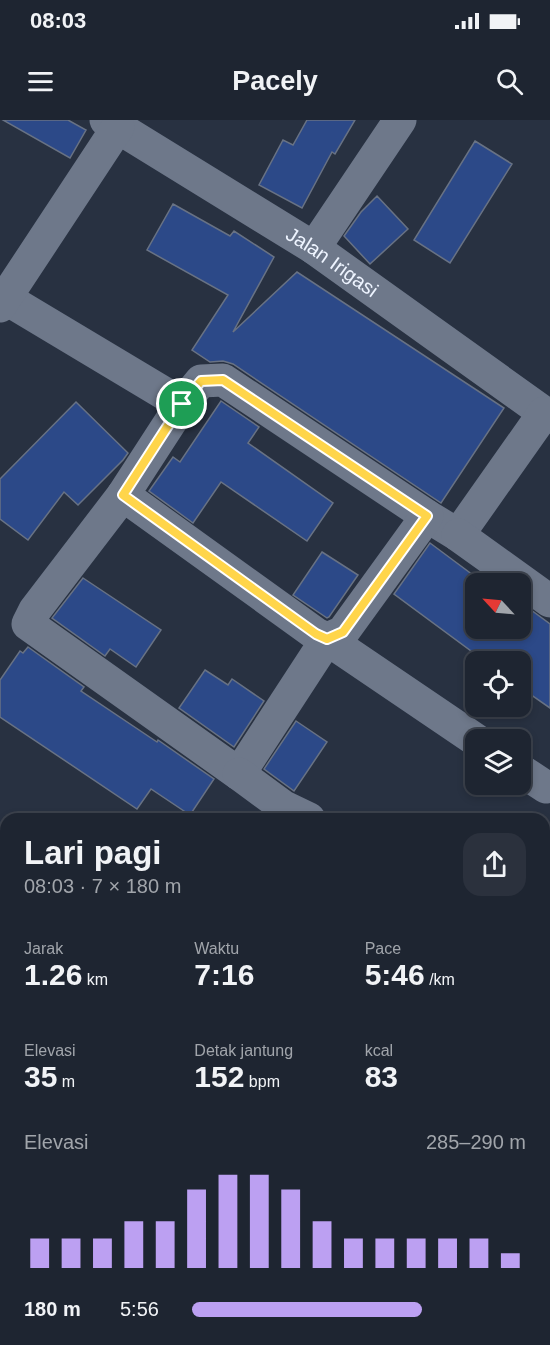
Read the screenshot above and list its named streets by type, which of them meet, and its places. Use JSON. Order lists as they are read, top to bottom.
{
  "streets": {
    "street": ["Jalan Irigasi"]
  },
  "north": "top left",
  "page": {
    "status": "08:03",
    "header": "Pacely",
    "heading": ["Lari pagi", "08:03 · 7 × 180 m"],
    "stats": [
      ["Jarak", "1.26 km"],
      ["Waktu", "7:16"],
      ["Pace", "5:46 /km"],
      ["Elevasi", "35 m"],
      ["Detak jantung", "152 bpm"],
      ["kcal", "83"]
    ],
    "chart": ["Elevasi", "285–290 m"],
    "list": [
      {
        "name": "180 m",
        "note": "5:56"
      }
    ]
  }
}
